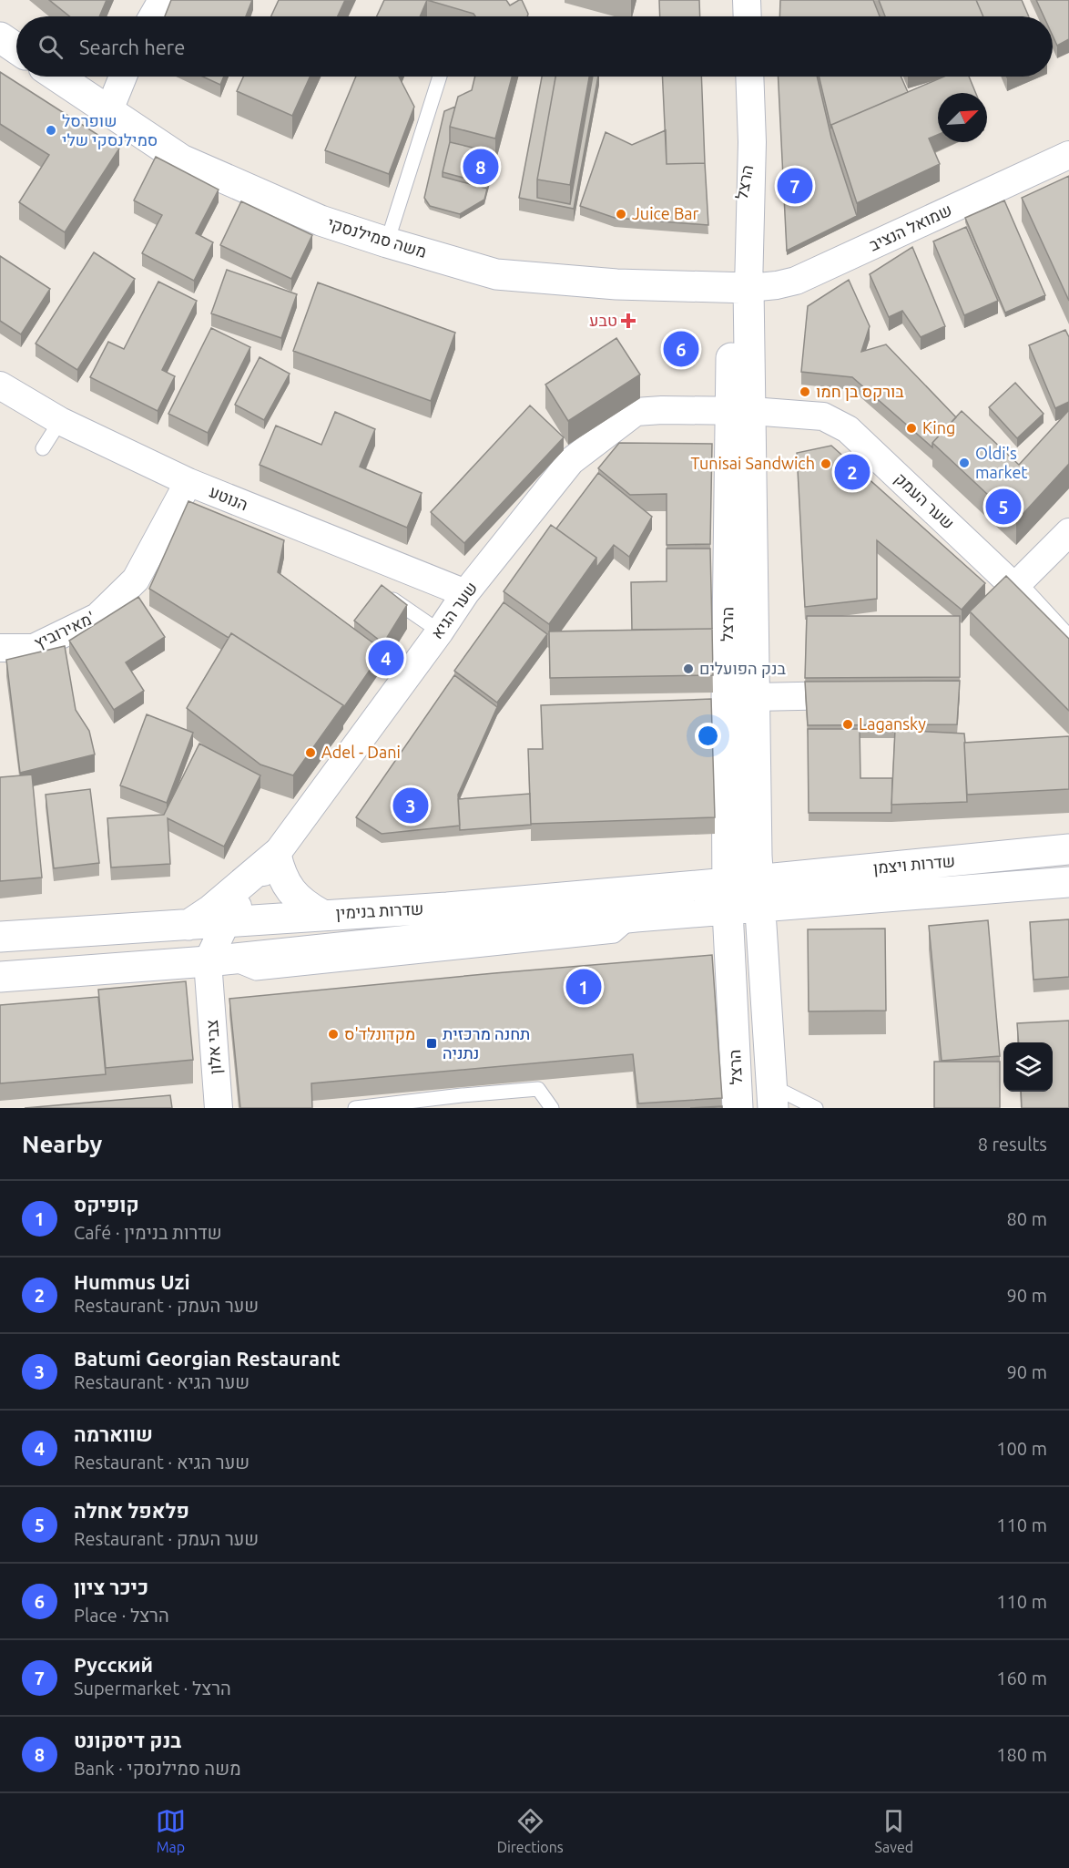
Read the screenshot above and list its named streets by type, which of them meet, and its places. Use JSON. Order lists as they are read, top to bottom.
{
  "streets": {
    "main road": [
      "הרצל",
      "משה סמילנסקי",
      "שדרות ויצמן",
      "שדרות בנימין"
    ],
    "street": [
      "שמואל הנציב",
      "הנוטע",
      "שער העמק",
      "שער הגיא",
      "מאירוביץ'",
      "צבי אלון"
    ]
  },
  "crossings": [
    ["הרצל", "שמואל הנציב"],
    ["הרצל", "משה סמילנסקי"],
    ["הרצל", "שער העמק"],
    ["הרצל", "שער הגיא"],
    ["הרצל", "שדרות ויצמן"],
    ["הרצל", "שדרות בנימין"],
    ["שמואל הנציב", "משה סמילנסקי"],
    ["הנוטע", "שער הגיא"],
    ["הנוטע", "מאירוביץ'"],
    ["שער העמק", "שער הגיא"],
    ["שער הגיא", "שדרות בנימין"],
    ["שער הגיא", "צבי אלון"],
    ["שדרות ויצמן", "שדרות בנימין"],
    ["שדרות בנימין", "צבי אלון"]
  ],
  "places": {
    "other": [
      "שופרסל סמילנסקי שלי",
      "Juice Bar",
      "בורקס בן חמו",
      "King",
      "Oldi's market",
      "Tunisai Sandwich",
      "בנק הפועלים",
      "Lagansky",
      "Adel - Dani",
      "מקדונלד'ס"
    ],
    "health": ["טבע"],
    "transit": ["תחנה מרכזית נתניה"]
  },
  "north": "top right",
  "page": {
    "search": "Search here",
    "pins": [
      "8",
      "7",
      "6",
      "2",
      "5",
      "4",
      "3",
      "1"
    ],
    "heading": ["Nearby", "8 results"],
    "list": [
      {
        "mark": "1",
        "name": "קופיקס",
        "note": "Café · שדרות בנימין",
        "value": "80 m"
      },
      {
        "mark": "2",
        "name": "Hummus Uzi",
        "note": "Restaurant · שער העמק",
        "value": "90 m"
      },
      {
        "mark": "3",
        "name": "Batumi Georgian Restaurant",
        "note": "Restaurant · שער הגיא",
        "value": "90 m"
      },
      {
        "mark": "4",
        "name": "שווארמה",
        "note": "Restaurant · שער הגיא",
        "value": "100 m"
      },
      {
        "mark": "5",
        "name": "פלאפל אחלה",
        "note": "Restaurant · שער העמק",
        "value": "110 m"
      },
      {
        "mark": "6",
        "name": "כיכר ציון",
        "note": "Place · הרצל",
        "value": "110 m"
      },
      {
        "mark": "7",
        "name": "Русский",
        "note": "Supermarket · הרצל",
        "value": "160 m"
      },
      {
        "mark": "8",
        "name": "בנק דיסקונט",
        "note": "Bank · משה סמילנסקי",
        "value": "180 m"
      }
    ],
    "nav": ["Map", "Directions", "Saved"]
  }
}
